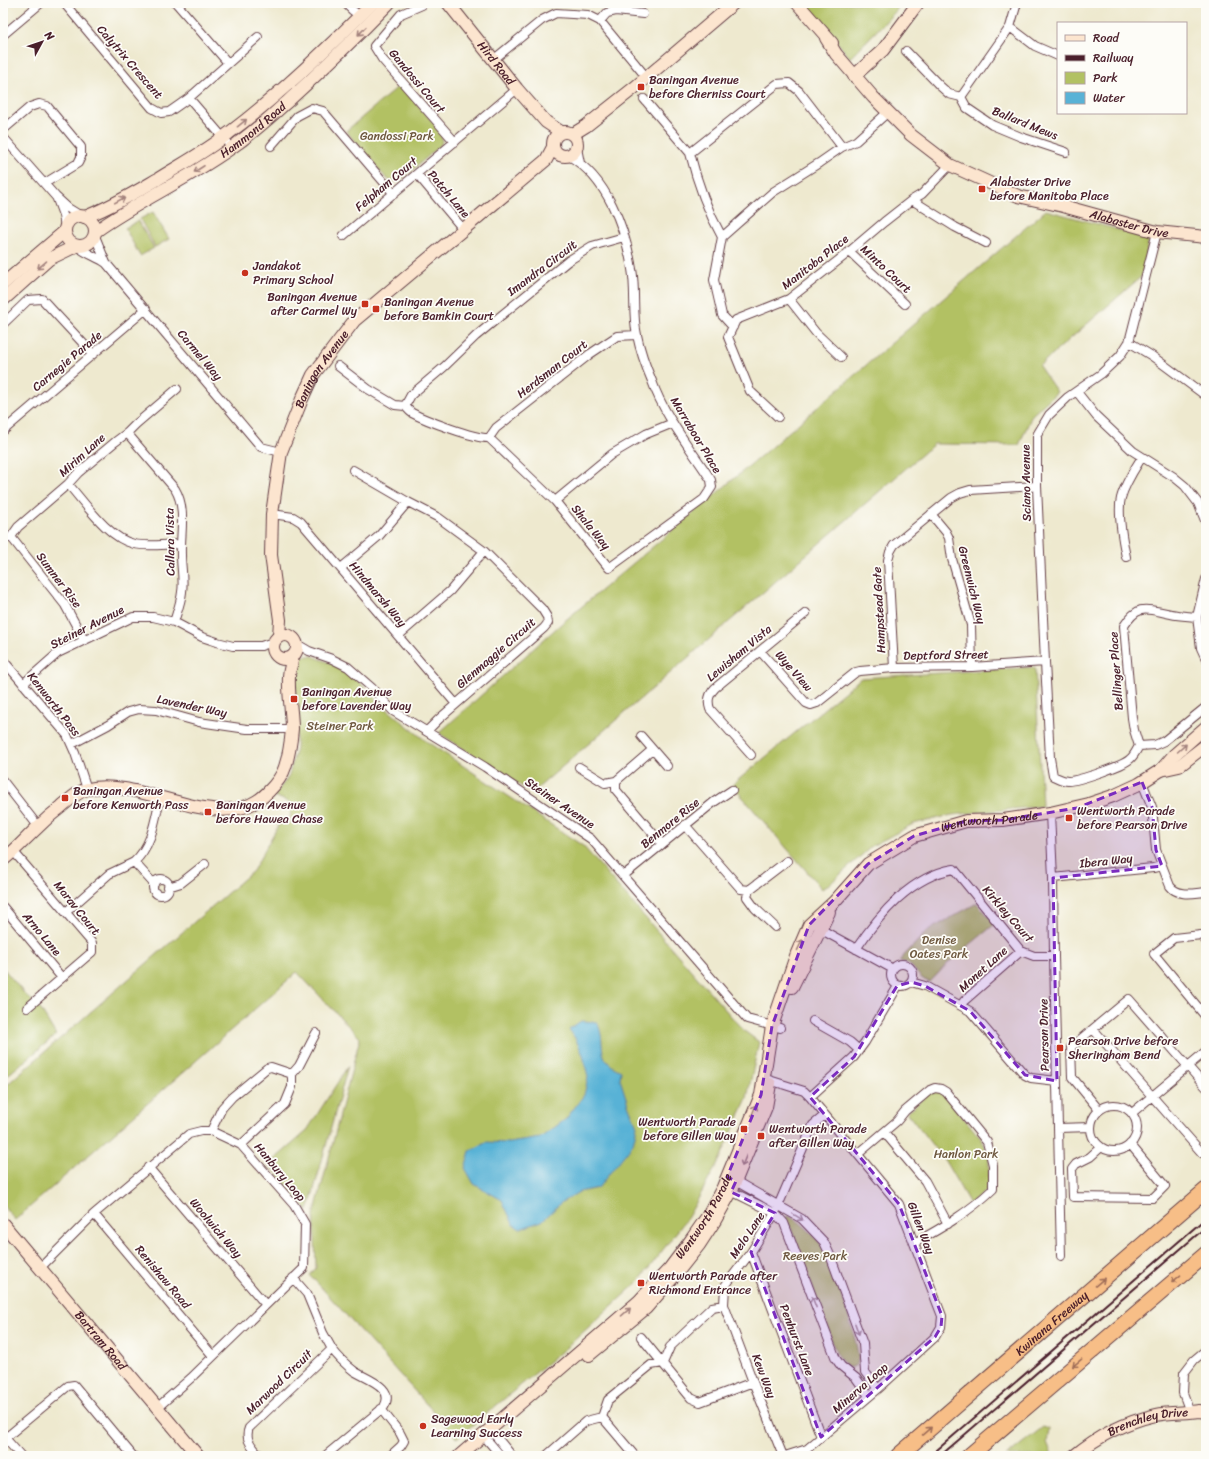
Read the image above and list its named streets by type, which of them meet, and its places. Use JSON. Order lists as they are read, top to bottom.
{
  "streets": {
    "highway": ["Kwinana Freeway"],
    "street": [
      "Calytrix Crescent",
      "Hird Road",
      "Gandossi Court",
      "Ballard Mews",
      "Hammond Road",
      "Felpham Court",
      "Patch Lane",
      "Alabaster Drive",
      "Manitoba Place",
      "Imandra Circuit",
      "Minto Court",
      "Carmel Way",
      "Carnegie Parade",
      "Herdsman Court",
      "Baningan Avenue",
      "Marraboor Place",
      "Mirim Lane",
      "Sciano Avenue",
      "Shala Way",
      "Callara Vista",
      "Sumner Rise",
      "Greenwich Way",
      "Hindmarsh Way",
      "Hampstead Gate",
      "Steiner Avenue",
      "Glenmaggie Circuit",
      "Lewisham Vista",
      "Deptford Street",
      "Wye View",
      "Bellinger Place",
      "Kenworth Pass",
      "Lavender Way",
      "Wentworth Parade",
      "Benmore Rise",
      "Ibera Way",
      "Marav Court",
      "Kirkley Court",
      "Arno Lane",
      "Monet Lane",
      "Pearson Drive",
      "Hanbury Loop",
      "Woolwich Way",
      "Gillen Way",
      "Melo Lane",
      "Renishaw Road",
      "Bartram Road",
      "Penhurst Lane",
      "Kew Way",
      "Marwood Circuit",
      "Minerva Loop",
      "Brenchley Drive"
    ]
  },
  "crossings": [
    ["Hird Road", "Felpham Court"],
    ["Hird Road", "Baningan Avenue"],
    ["Hird Road", "Marraboor Place"],
    ["Gandossi Court", "Felpham Court"],
    ["Hammond Road", "Carmel Way"],
    ["Felpham Court", "Patch Lane"],
    ["Patch Lane", "Baningan Avenue"],
    ["Alabaster Drive", "Manitoba Place"],
    ["Alabaster Drive", "Sciano Avenue"],
    ["Manitoba Place", "Minto Court"],
    ["Imandra Circuit", "Marraboor Place"],
    ["Carmel Way", "Carnegie Parade"],
    ["Carmel Way", "Baningan Avenue"],
    ["Herdsman Court", "Marraboor Place"],
    ["Baningan Avenue", "Marraboor Place"],
    ["Baningan Avenue", "Hindmarsh Way"],
    ["Baningan Avenue", "Steiner Avenue"],
    ["Marraboor Place", "Shala Way"],
    ["Mirim Lane", "Callara Vista"],
    ["Mirim Lane", "Sumner Rise"],
    ["Sciano Avenue", "Hampstead Gate"],
    ["Sciano Avenue", "Deptford Street"],
    ["Sciano Avenue", "Bellinger Place"],
    ["Callara Vista", "Steiner Avenue"],
    ["Sumner Rise", "Steiner Avenue"],
    ["Greenwich Way", "Hampstead Gate"],
    ["Greenwich Way", "Deptford Street"],
    ["Hindmarsh Way", "Glenmaggie Circuit"],
    ["Hampstead Gate", "Deptford Street"],
    ["Steiner Avenue", "Glenmaggie Circuit"],
    ["Steiner Avenue", "Kenworth Pass"],
    ["Steiner Avenue", "Wentworth Parade"],
    ["Steiner Avenue", "Benmore Rise"],
    ["Lewisham Vista", "Wye View"],
    ["Deptford Street", "Wye View"],
    ["Kenworth Pass", "Lavender Way"],
    ["Wentworth Parade", "Pearson Drive"],
    ["Wentworth Parade", "Gillen Way"],
    ["Ibera Way", "Pearson Drive"],
    ["Marav Court", "Arno Lane"],
    ["Kirkley Court", "Monet Lane"],
    ["Kirkley Court", "Pearson Drive"],
    ["Hanbury Loop", "Woolwich Way"],
    ["Hanbury Loop", "Renishaw Road"],
    ["Hanbury Loop", "Bartram Road"],
    ["Gillen Way", "Melo Lane"],
    ["Gillen Way", "Minerva Loop"],
    ["Melo Lane", "Penhurst Lane"],
    ["Melo Lane", "Kew Way"],
    ["Penhurst Lane", "Minerva Loop"],
    ["Kew Way", "Minerva Loop"]
  ],
  "parks": [
    "Gandossi Park",
    "Steiner Park",
    "Denise Oates Park",
    "Hanlon Park",
    "Reeves Park"
  ],
  "places": {
    "transit": [
      "Baningan Avenue before Cherniss Court",
      "Alabaster Drive before Manitoba Place",
      "Baningan Avenue after Carmel Wy",
      "Baningan Avenue before Bamkin Court",
      "Baningan Avenue before Lavender Way",
      "Baningan Avenue before Kenworth Pass",
      "Baningan Avenue before Hawea Chase",
      "Wentworth Parade before Pearson Drive",
      "Pearson Drive before Sheringham Bend",
      "Wentworth Parade before Gillen Way",
      "Wentworth Parade after Gillen Way",
      "Wentworth Parade after Richmond Entrance"
    ],
    "other": ["Jandakot Primary School", "Sagewood Early Learning Success"]
  },
  "legend": [
    "Road",
    "Railway",
    "Park",
    "Water"
  ],
  "north": "top right"
}
